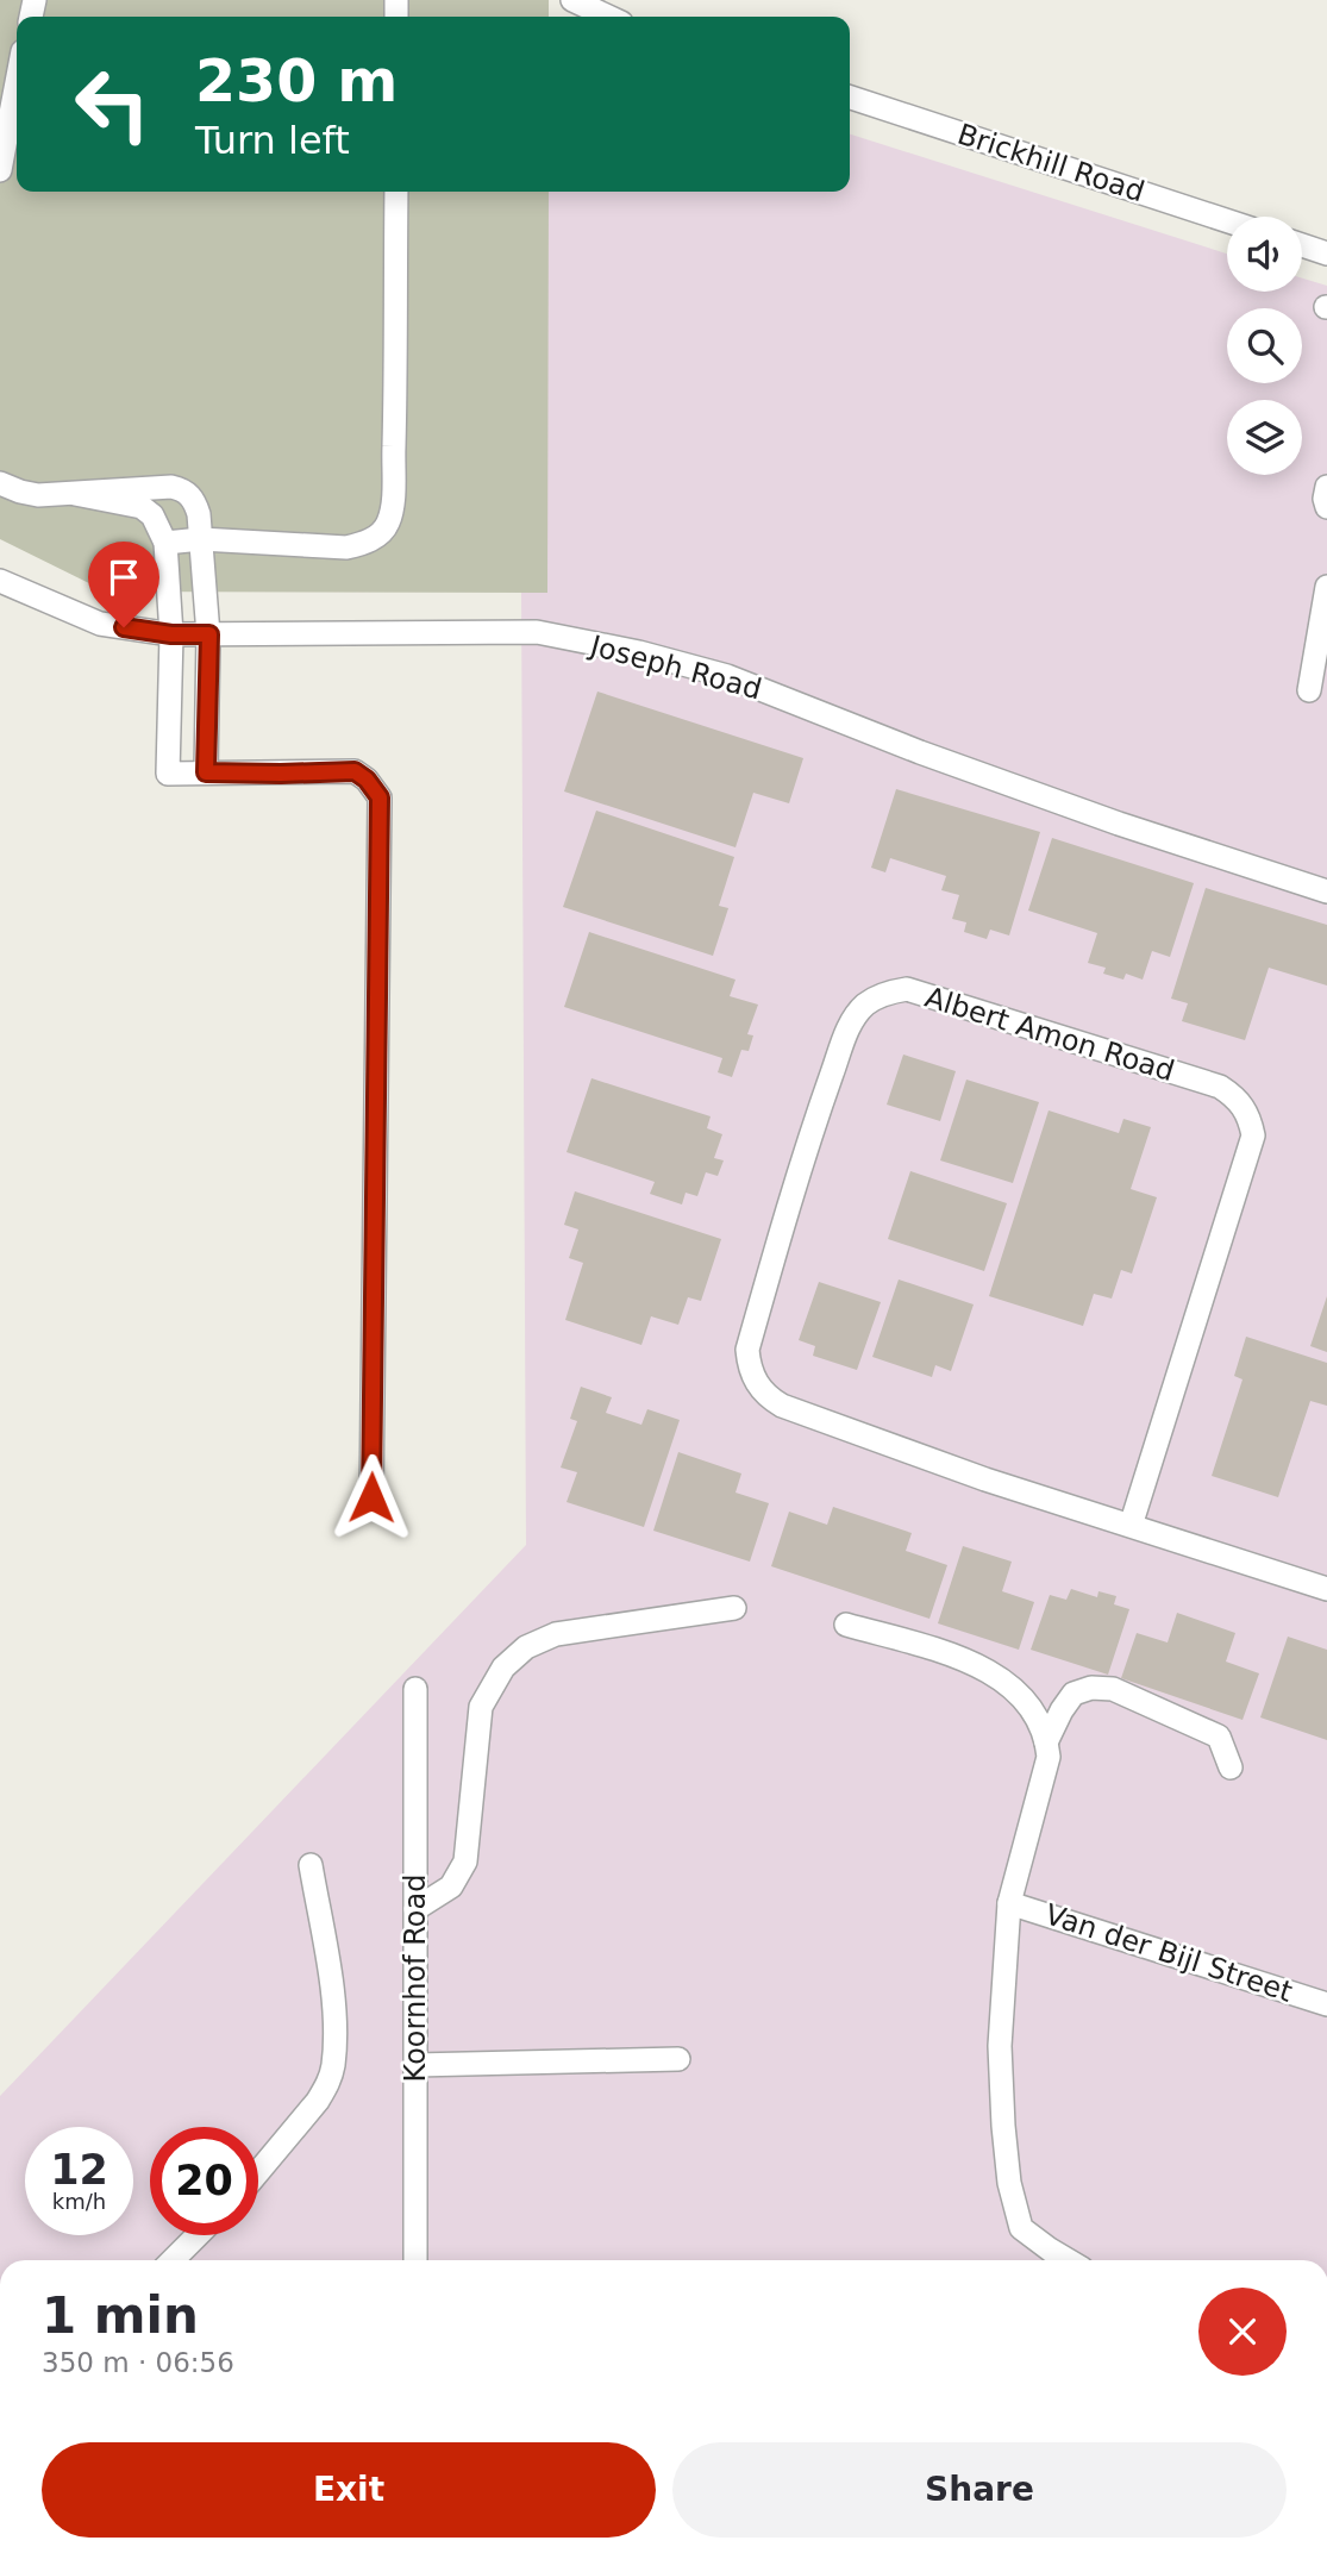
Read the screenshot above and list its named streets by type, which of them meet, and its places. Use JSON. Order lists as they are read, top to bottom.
{
  "streets": {
    "street": [
      "Brickhill Road",
      "Joseph Road",
      "Albert Amon Road",
      "Van der Bijl Street",
      "Koornhof Road"
    ]
  },
  "page": {
    "turn": ["230 m", "Turn left"],
    "speed": "12 km/h",
    "limit": "20",
    "heading": ["1 min", "350 m · 06:56"],
    "buttons": ["Exit", "Share"]
  }
}
